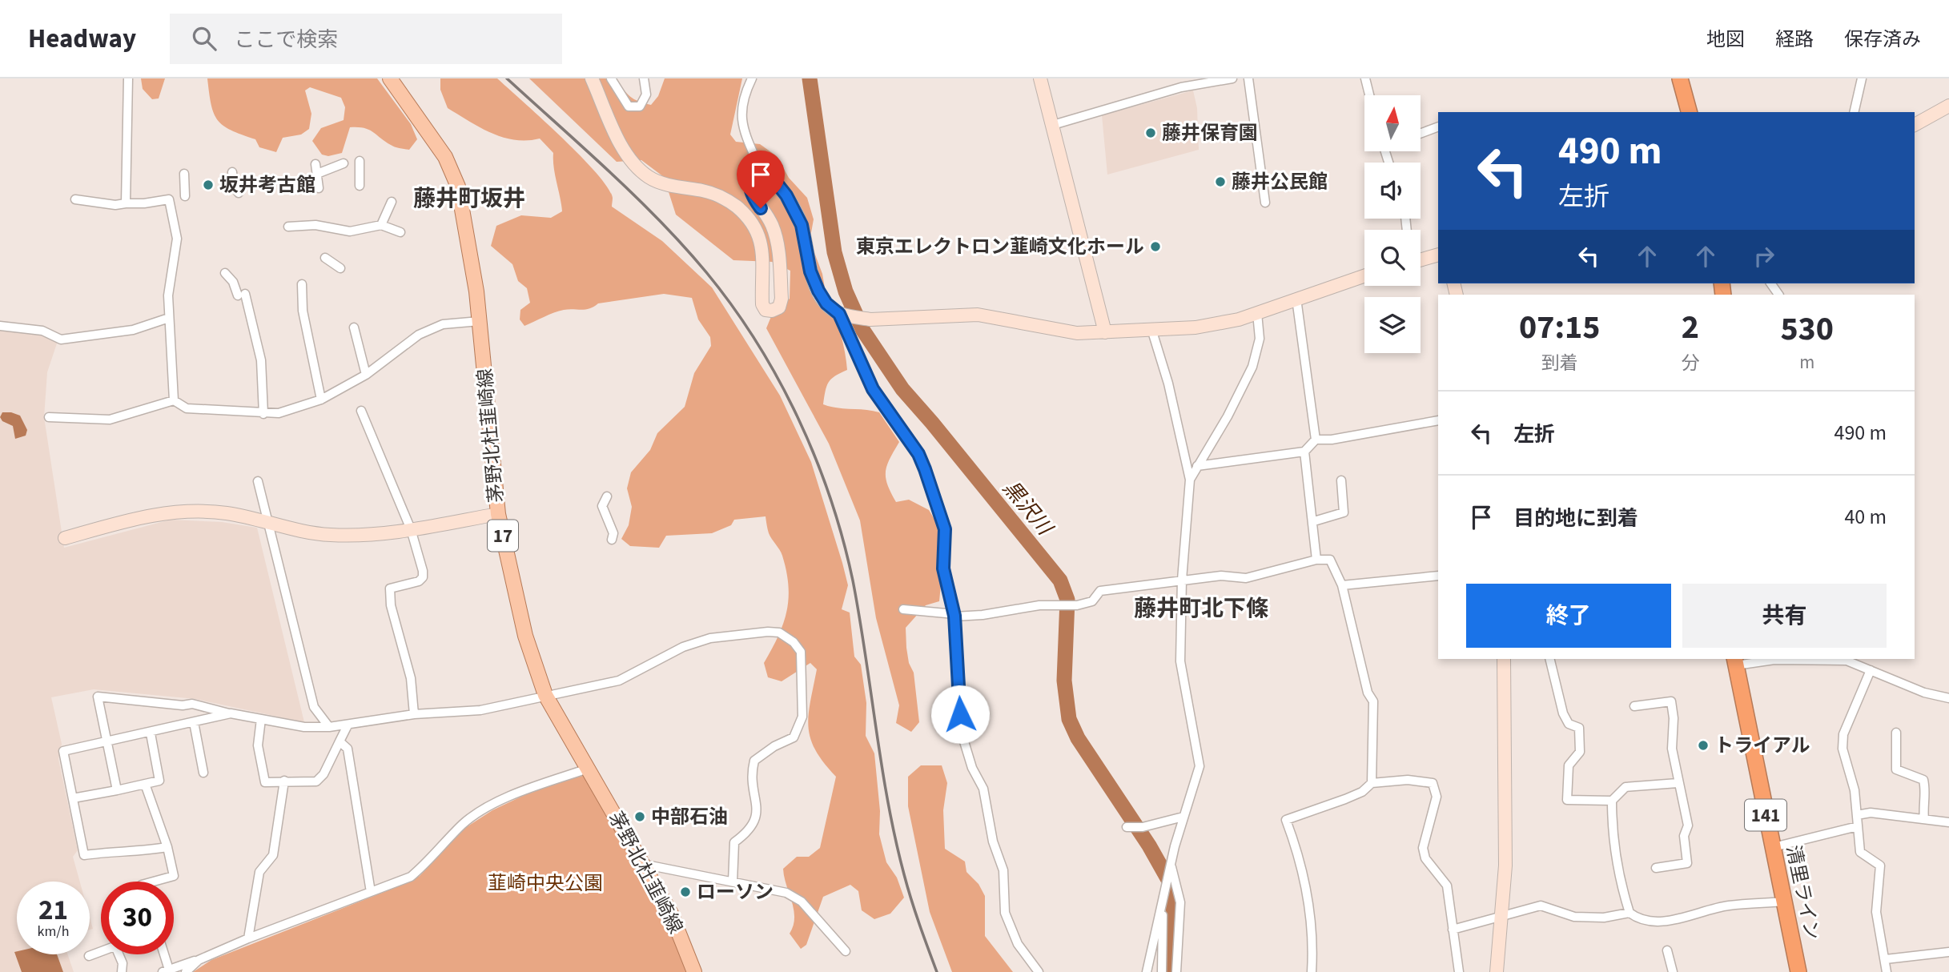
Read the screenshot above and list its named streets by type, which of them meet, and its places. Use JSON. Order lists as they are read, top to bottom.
{
  "streets": {
    "highway": ["141", "清里ライン"],
    "main road": ["茅野北杜韮崎線", "17"]
  },
  "districts": ["藤井町坂井", "藤井町北下條"],
  "water": ["黒沢川"],
  "parks": ["韮崎中央公園"],
  "places": [
    "藤井保育園",
    "藤井公民館",
    "坂井考古館",
    "東京エレクトロン韮崎文化ホール",
    "トライアル",
    "中部石油",
    "ローソン"
  ],
  "north": "top",
  "page": {
    "header": "Headway",
    "search": "ここで検索",
    "nav": ["地図", "経路", "保存済み"],
    "turn": ["490 m", "左折"],
    "eta": [
      "07:15",
      "到着",
      "2",
      "分",
      "530",
      "m"
    ],
    "list": [
      {
        "name": "左折",
        "value": "490 m"
      },
      {
        "name": "目的地に到着",
        "value": "40 m"
      }
    ],
    "buttons": ["終了", "共有"],
    "speed": "21 km/h",
    "limit": "30"
  }
}
